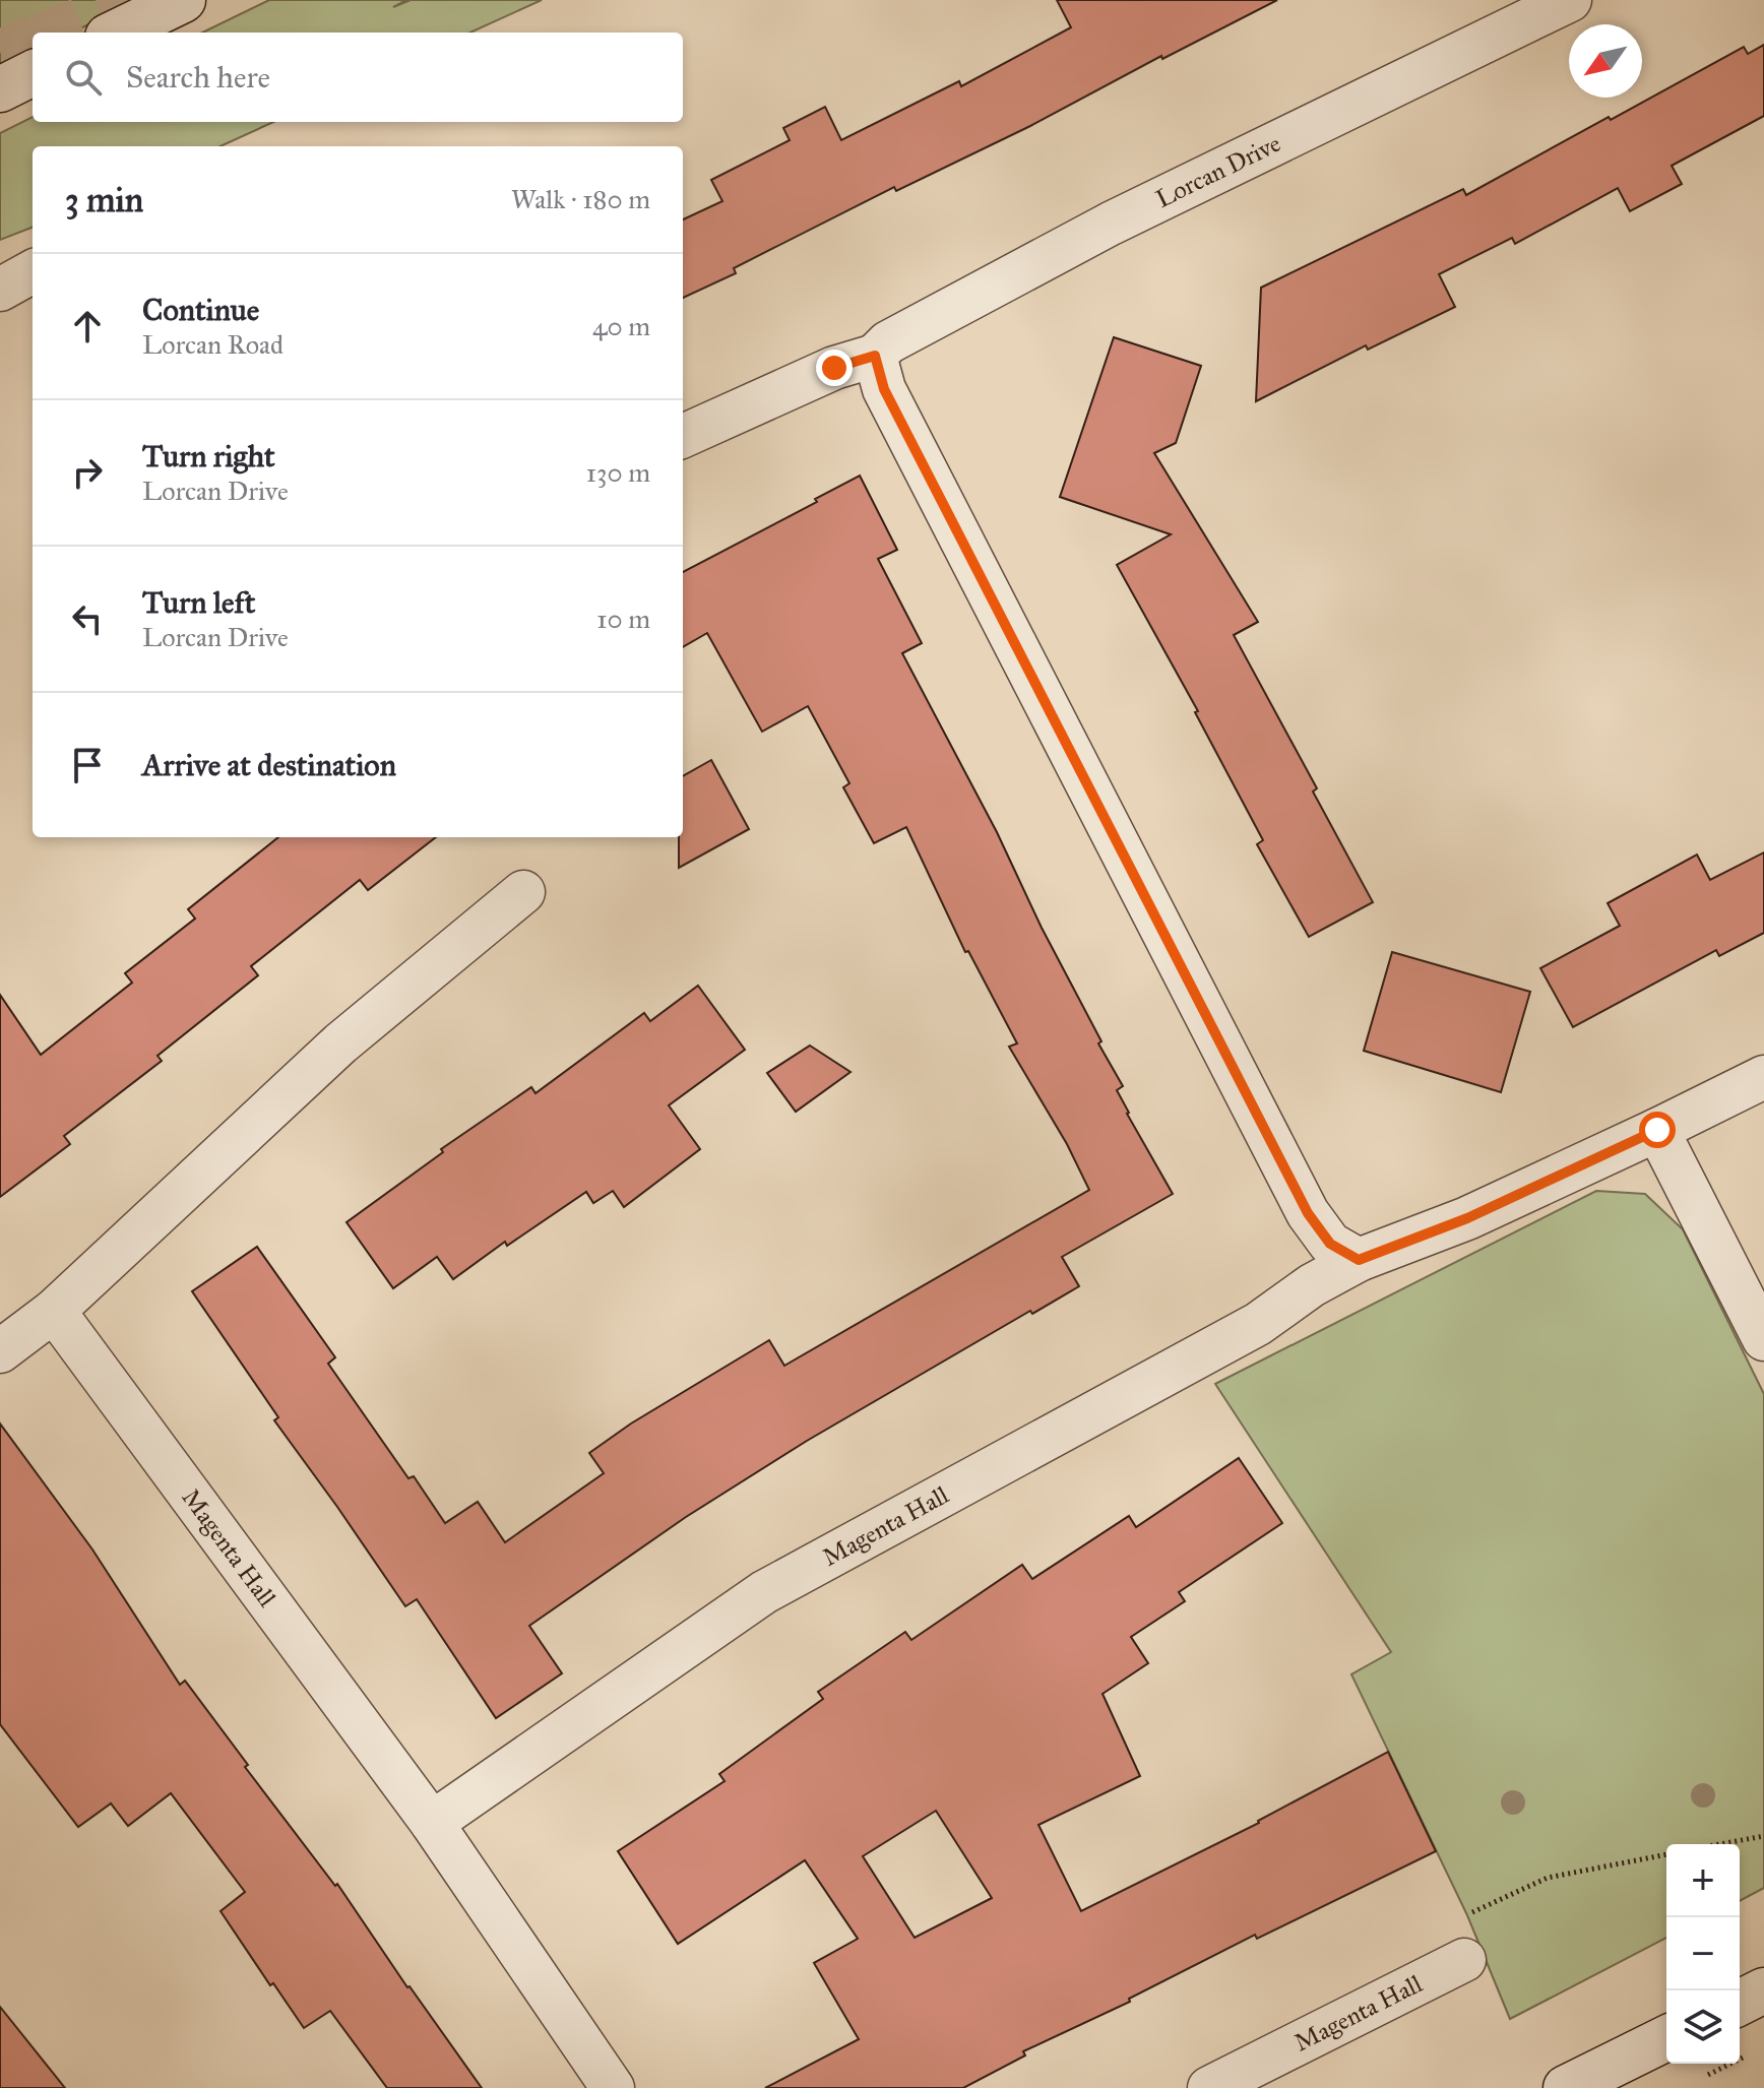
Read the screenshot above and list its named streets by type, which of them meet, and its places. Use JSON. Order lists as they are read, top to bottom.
{
  "streets": {
    "street": ["Lorcan Drive", "Magenta Hall"]
  },
  "north": "bottom left",
  "page": {
    "search": "Search here",
    "heading": ["3 min", "Walk · 180 m"],
    "list": [
      ["Continue", "Lorcan Road", "40 m"],
      ["Turn right", "Lorcan Drive", "130 m"],
      ["Turn left", "Lorcan Drive", "10 m"],
      "Arrive at destination"
    ],
    "map_buttons": ["+", "−"]
  }
}
